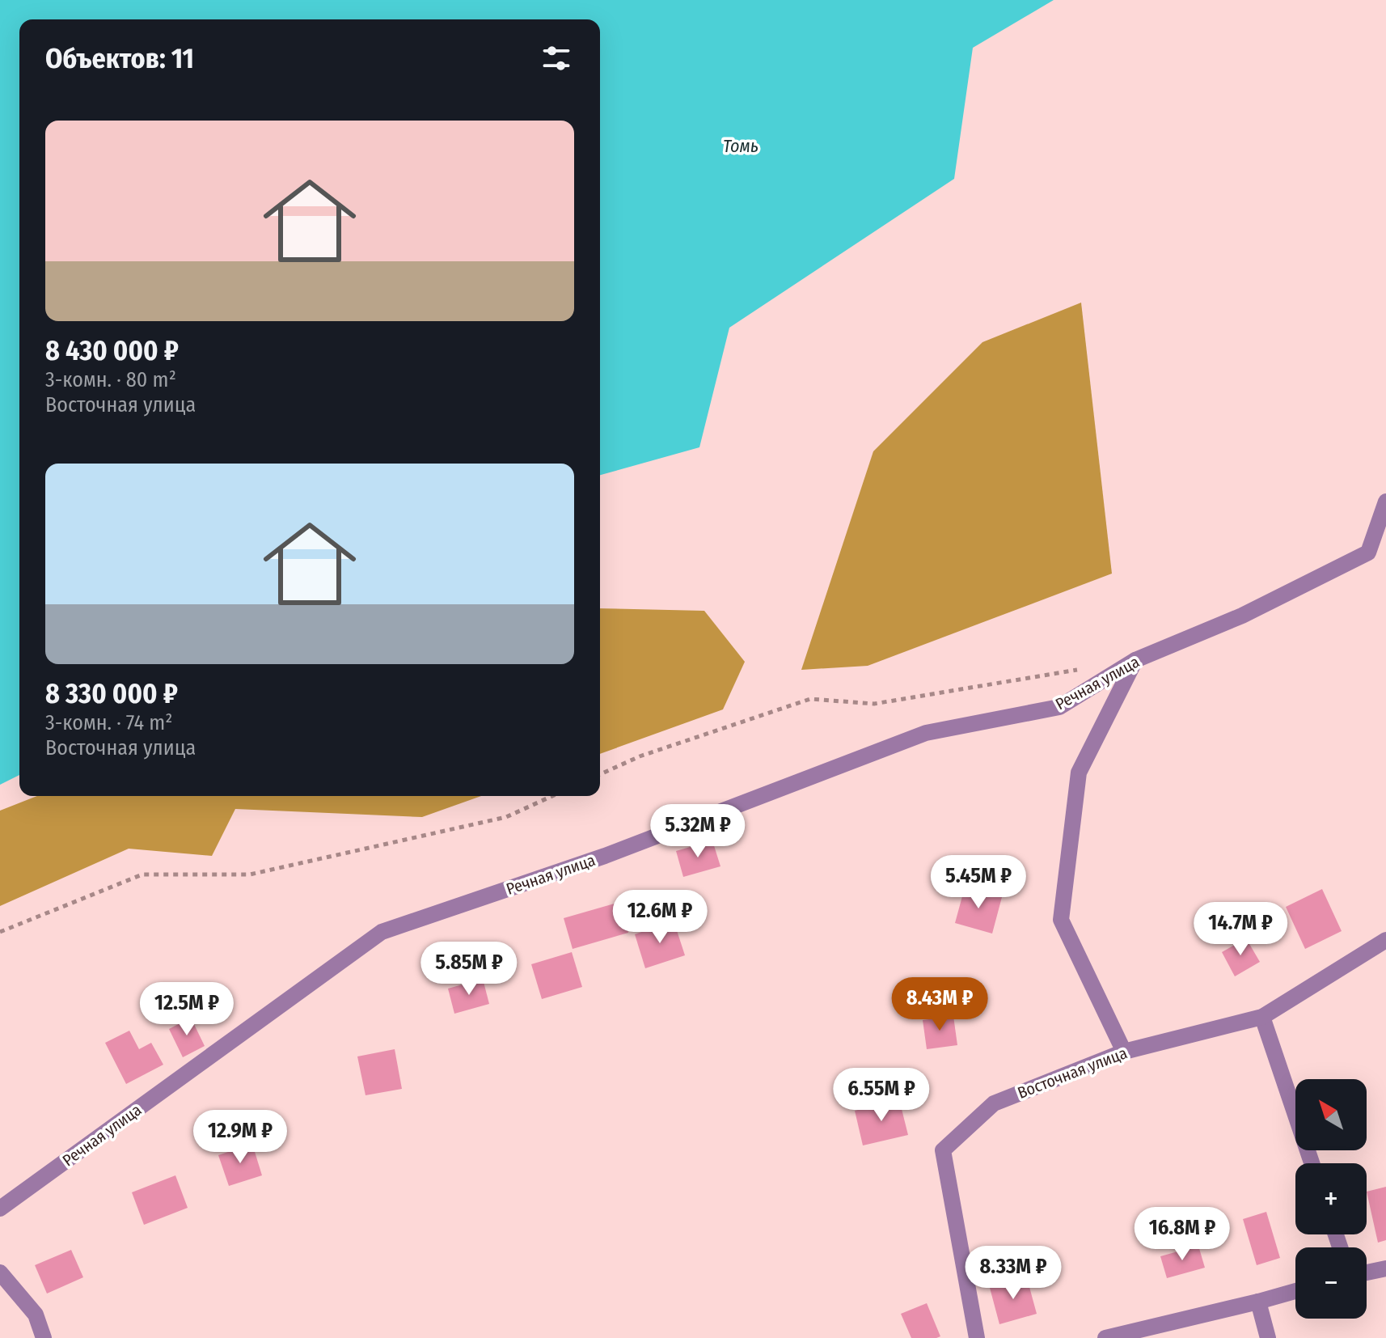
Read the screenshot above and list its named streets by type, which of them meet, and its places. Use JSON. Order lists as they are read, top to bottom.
{
  "streets": {
    "street": ["Речная улица", "Восточная улица"]
  },
  "water": ["Томь"],
  "north": "top left",
  "page": {
    "heading": "Объектов: 11",
    "list": [
      {
        "name": "8 430 000 ₽",
        "note": "3-комн. · 80 m² · Восточная улица"
      },
      {
        "name": "8 330 000 ₽",
        "note": "3-комн. · 74 m² · Восточная улица"
      }
    ],
    "price": [
      "5.32M ₽",
      "5.45M ₽",
      "12.6M ₽",
      "14.7M ₽",
      "5.85M ₽",
      "8.43M ₽",
      "12.5M ₽",
      "6.55M ₽",
      "12.9M ₽",
      "16.8M ₽",
      "8.33M ₽"
    ],
    "map_buttons": ["+", "−"]
  }
}
